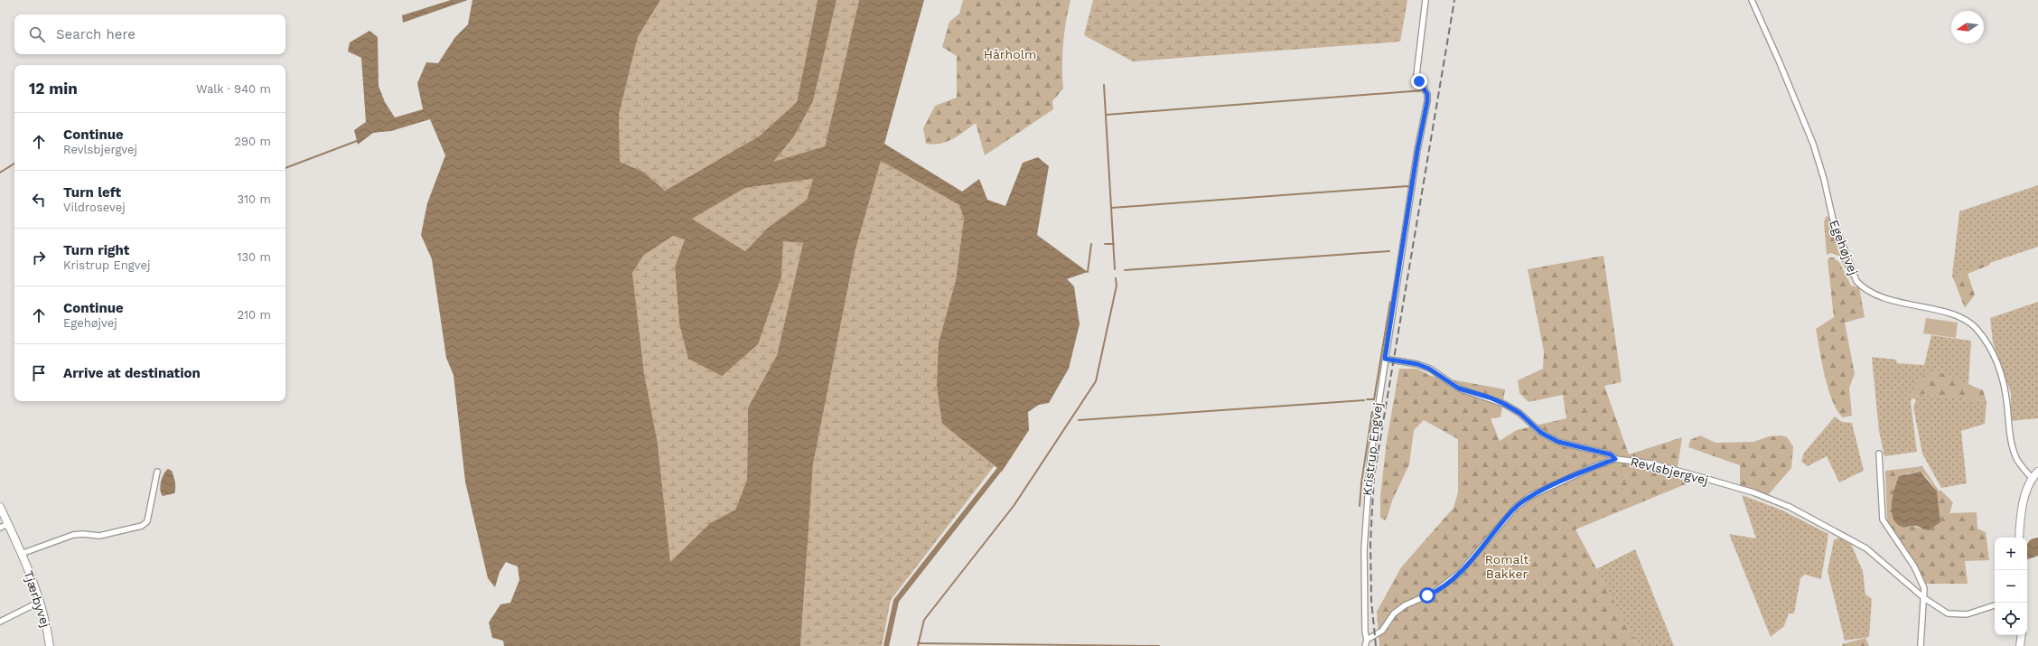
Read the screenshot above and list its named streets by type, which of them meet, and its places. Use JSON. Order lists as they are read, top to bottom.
{
  "streets": {
    "street": [
      "Egehøjvej",
      "Kristrup Engvej",
      "Revlsbjergvej",
      "Tjærbyvej"
    ]
  },
  "crossings": [
    ["Kristrup Engvej", "Revlsbjergvej"]
  ],
  "parks": ["Hårholm", "Romalt Bakker"],
  "north": "left",
  "page": {
    "search": "Search here",
    "heading": ["12 min", "Walk · 940 m"],
    "list": [
      ["Continue", "Revlsbjergvej", "290 m"],
      ["Turn left", "Vildrosevej", "310 m"],
      ["Turn right", "Kristrup Engvej", "130 m"],
      ["Continue", "Egehøjvej", "210 m"],
      "Arrive at destination"
    ],
    "map_buttons": ["+", "−"]
  }
}
